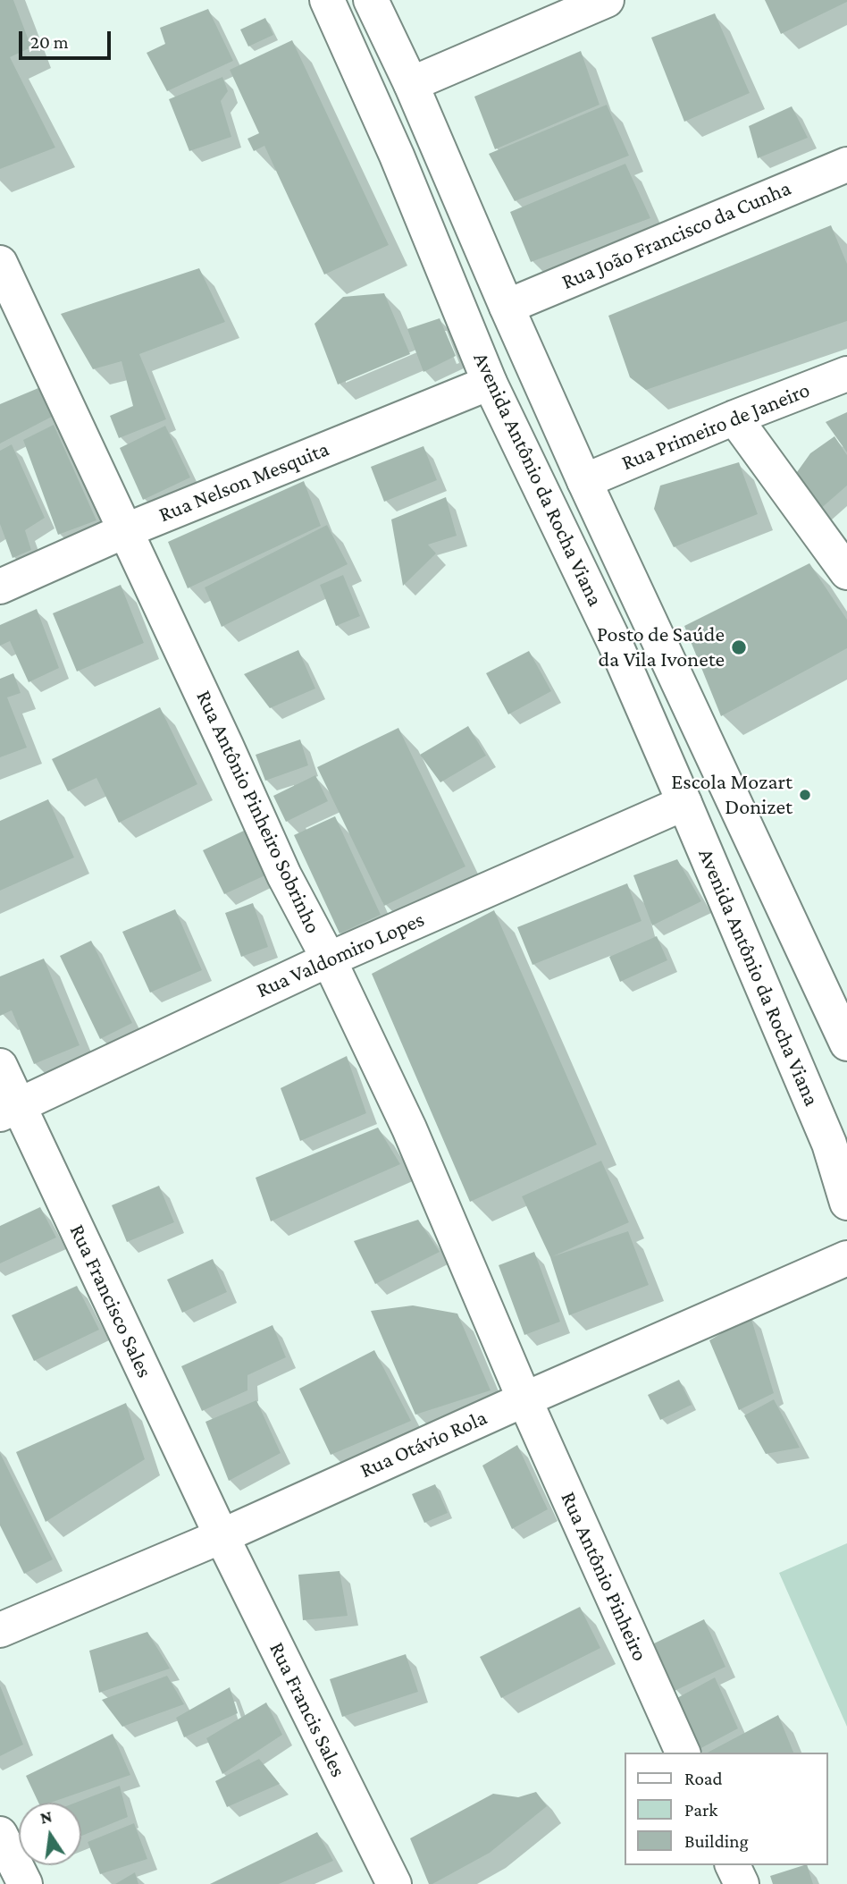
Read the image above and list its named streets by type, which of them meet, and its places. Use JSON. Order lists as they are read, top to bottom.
{
  "streets": {
    "street": [
      "Rua João Francisco da Cunha",
      "Rua Primeiro de Janeiro",
      "Avenida Antônio da Rocha Viana",
      "Rua Nelson Mesquita",
      "Rua Antônio Pinheiro Sobrinho",
      "Rua Valdomiro Lopes",
      "Rua Francisco Sales",
      "Rua Otávio Rola",
      "Rua Antônio Pinheiro",
      "Rua Francis Sales"
    ]
  },
  "crossings": [
    ["Rua João Francisco da Cunha", "Avenida Antônio da Rocha Viana"],
    ["Rua Primeiro de Janeiro", "Avenida Antônio da Rocha Viana"],
    ["Avenida Antônio da Rocha Viana", "Rua Nelson Mesquita"],
    ["Avenida Antônio da Rocha Viana", "Rua Valdomiro Lopes"],
    ["Rua Nelson Mesquita", "Rua Antônio Pinheiro Sobrinho"],
    ["Rua Antônio Pinheiro Sobrinho", "Rua Valdomiro Lopes"],
    ["Rua Antônio Pinheiro Sobrinho", "Rua Otávio Rola"],
    ["Rua Antônio Pinheiro Sobrinho", "Rua Antônio Pinheiro"],
    ["Rua Valdomiro Lopes", "Rua Francisco Sales"],
    ["Rua Francisco Sales", "Rua Otávio Rola"],
    ["Rua Francisco Sales", "Rua Francis Sales"],
    ["Rua Otávio Rola", "Rua Antônio Pinheiro"],
    ["Rua Otávio Rola", "Rua Francis Sales"]
  ],
  "places": ["Posto de Saúde da Vila Ivonete", "Escola Mozart Donizet"],
  "legend": ["Road", "Park", "Building"],
  "scale_bar": "20 m",
  "north": "top"
}
